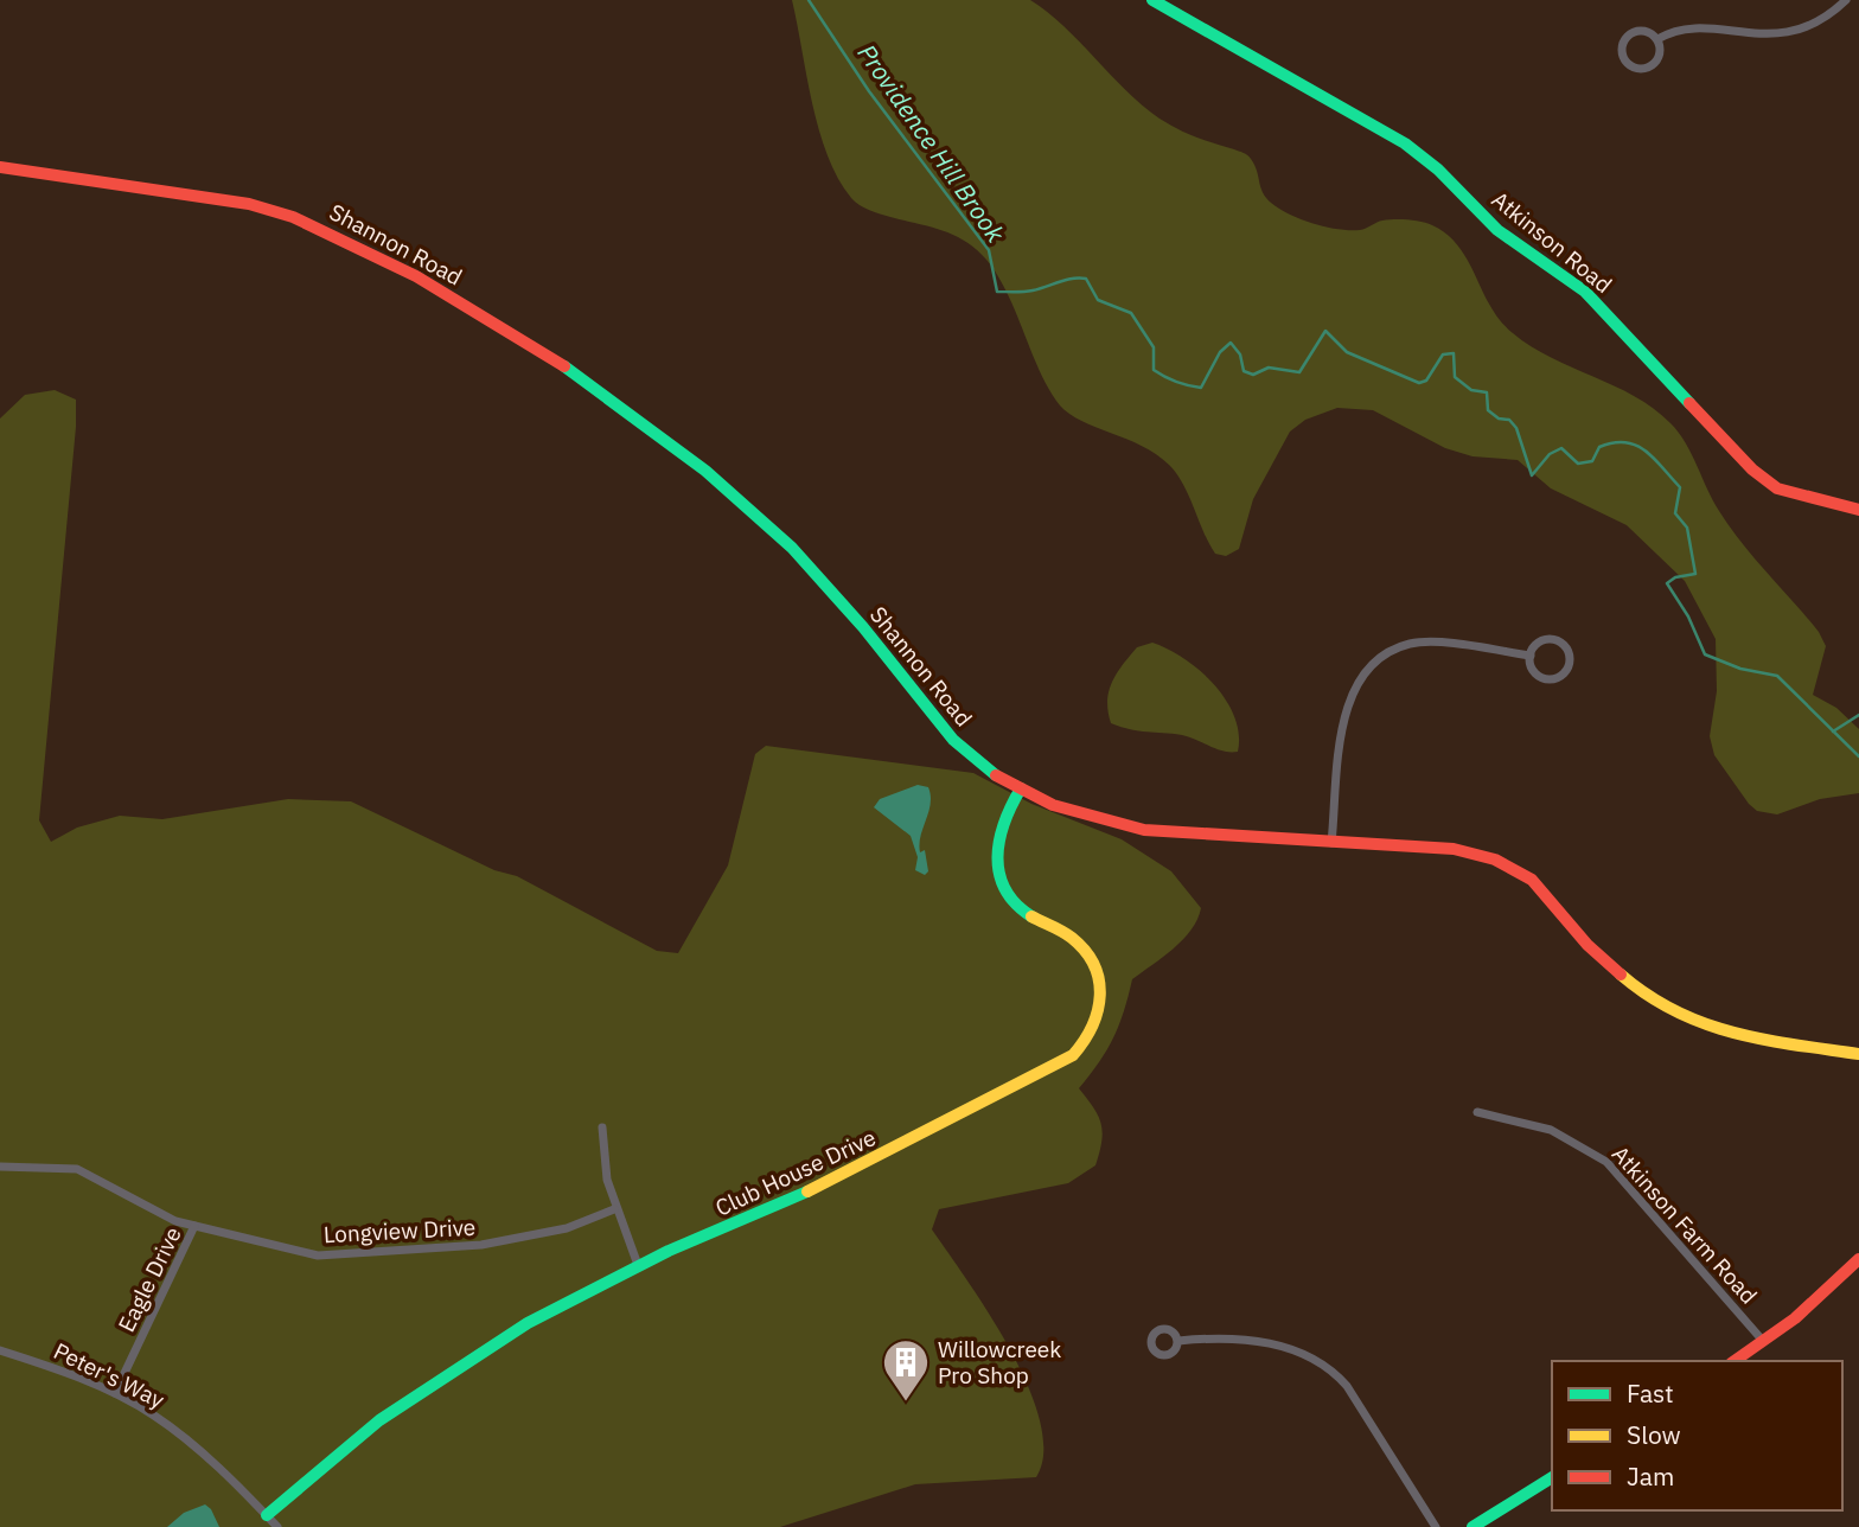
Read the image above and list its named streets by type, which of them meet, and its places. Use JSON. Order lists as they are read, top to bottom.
{
  "streets": {
    "street": [
      "Atkinson Road",
      "Shannon Road",
      "Club House Drive",
      "Atkinson Farm Road",
      "Longview Drive",
      "Eagle Drive",
      "Peter's Way"
    ]
  },
  "crossings": [
    ["Shannon Road", "Club House Drive"],
    ["Club House Drive", "Peter's Way"],
    ["Longview Drive", "Eagle Drive"],
    ["Eagle Drive", "Peter's Way"]
  ],
  "water": ["Providence Hill Brook"],
  "places": {
    "building": ["Willowcreek Pro Shop"]
  },
  "legend": ["Fast", "Slow", "Jam"]
}
